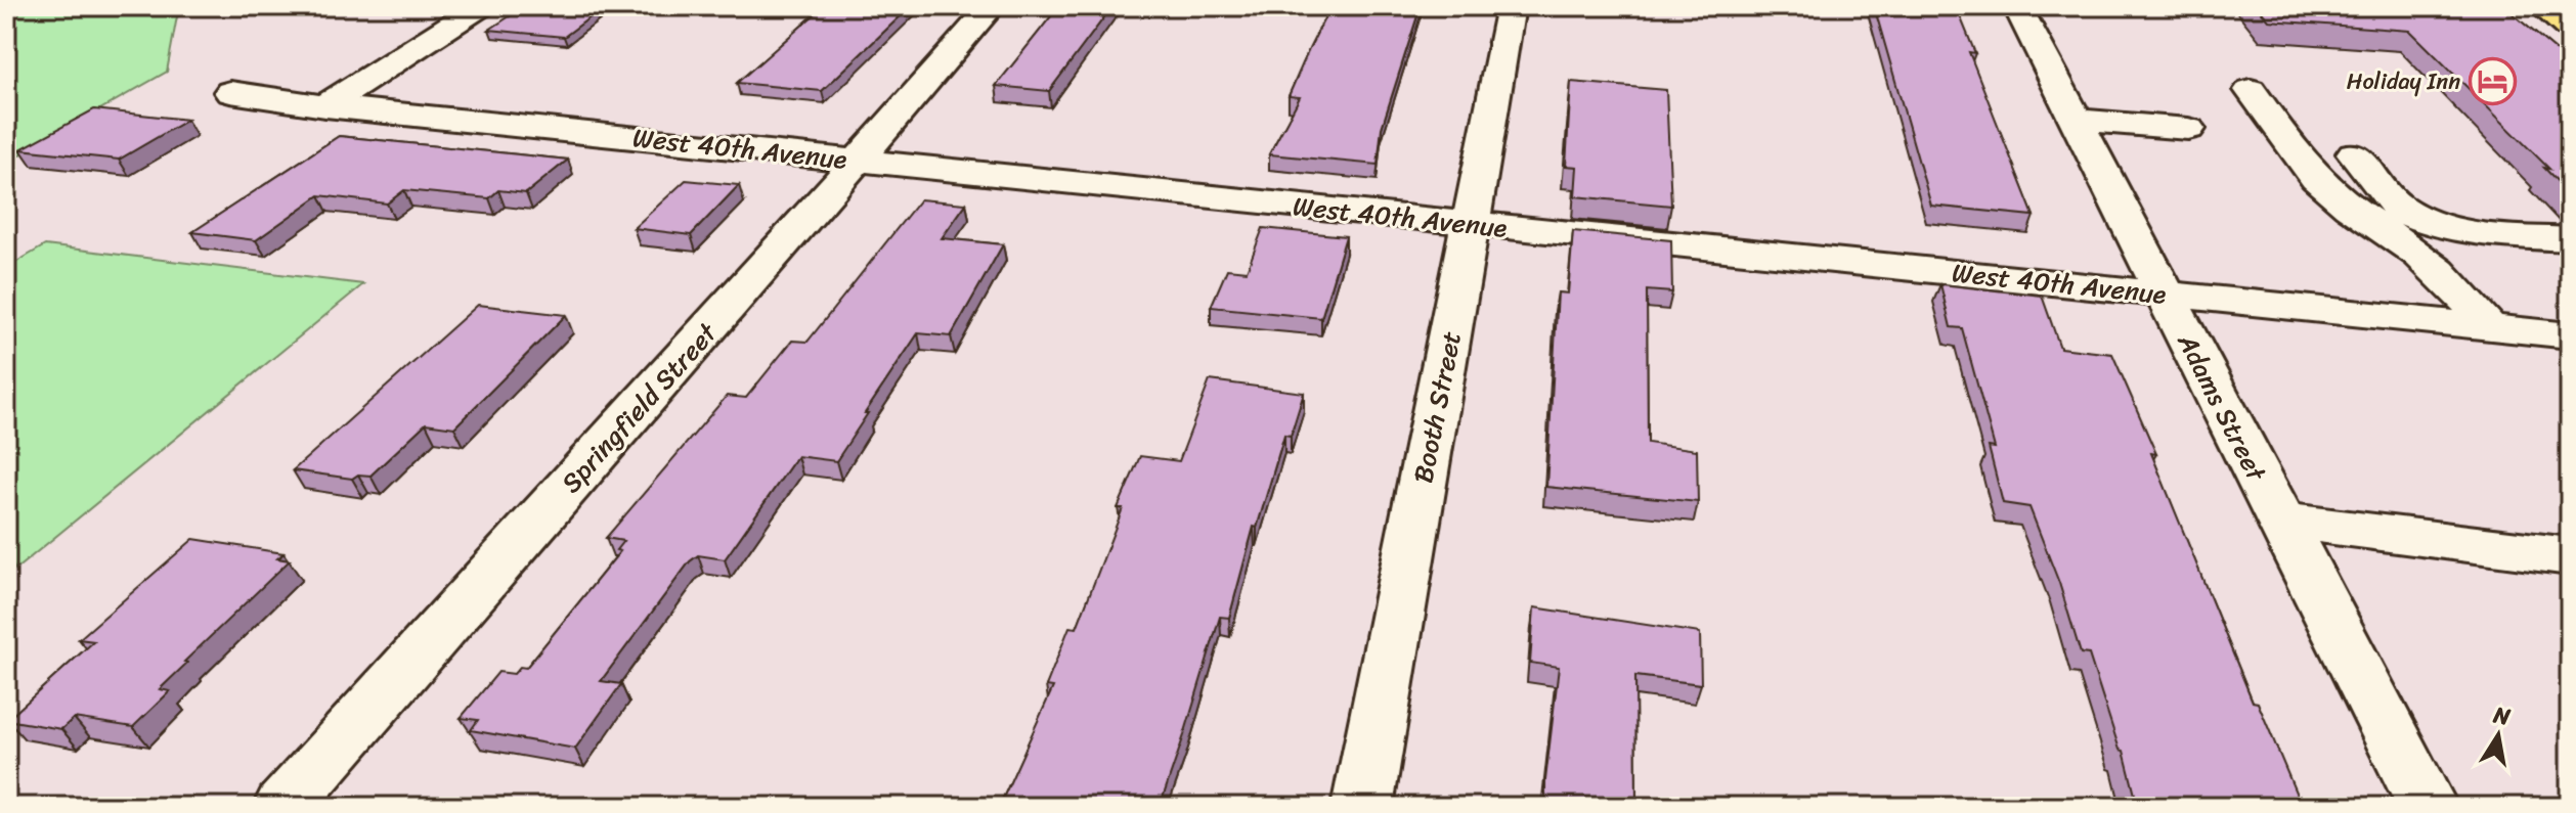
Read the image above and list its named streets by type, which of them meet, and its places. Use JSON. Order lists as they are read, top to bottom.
{
  "streets": {
    "street": [
      "West 40th Avenue",
      "Booth Street",
      "Adams Street",
      "Springfield Street"
    ]
  },
  "crossings": [
    ["West 40th Avenue", "Booth Street"],
    ["West 40th Avenue", "Adams Street"],
    ["West 40th Avenue", "Springfield Street"]
  ],
  "places": {
    "hotel": ["Holiday Inn"]
  },
  "north": "top"
}
